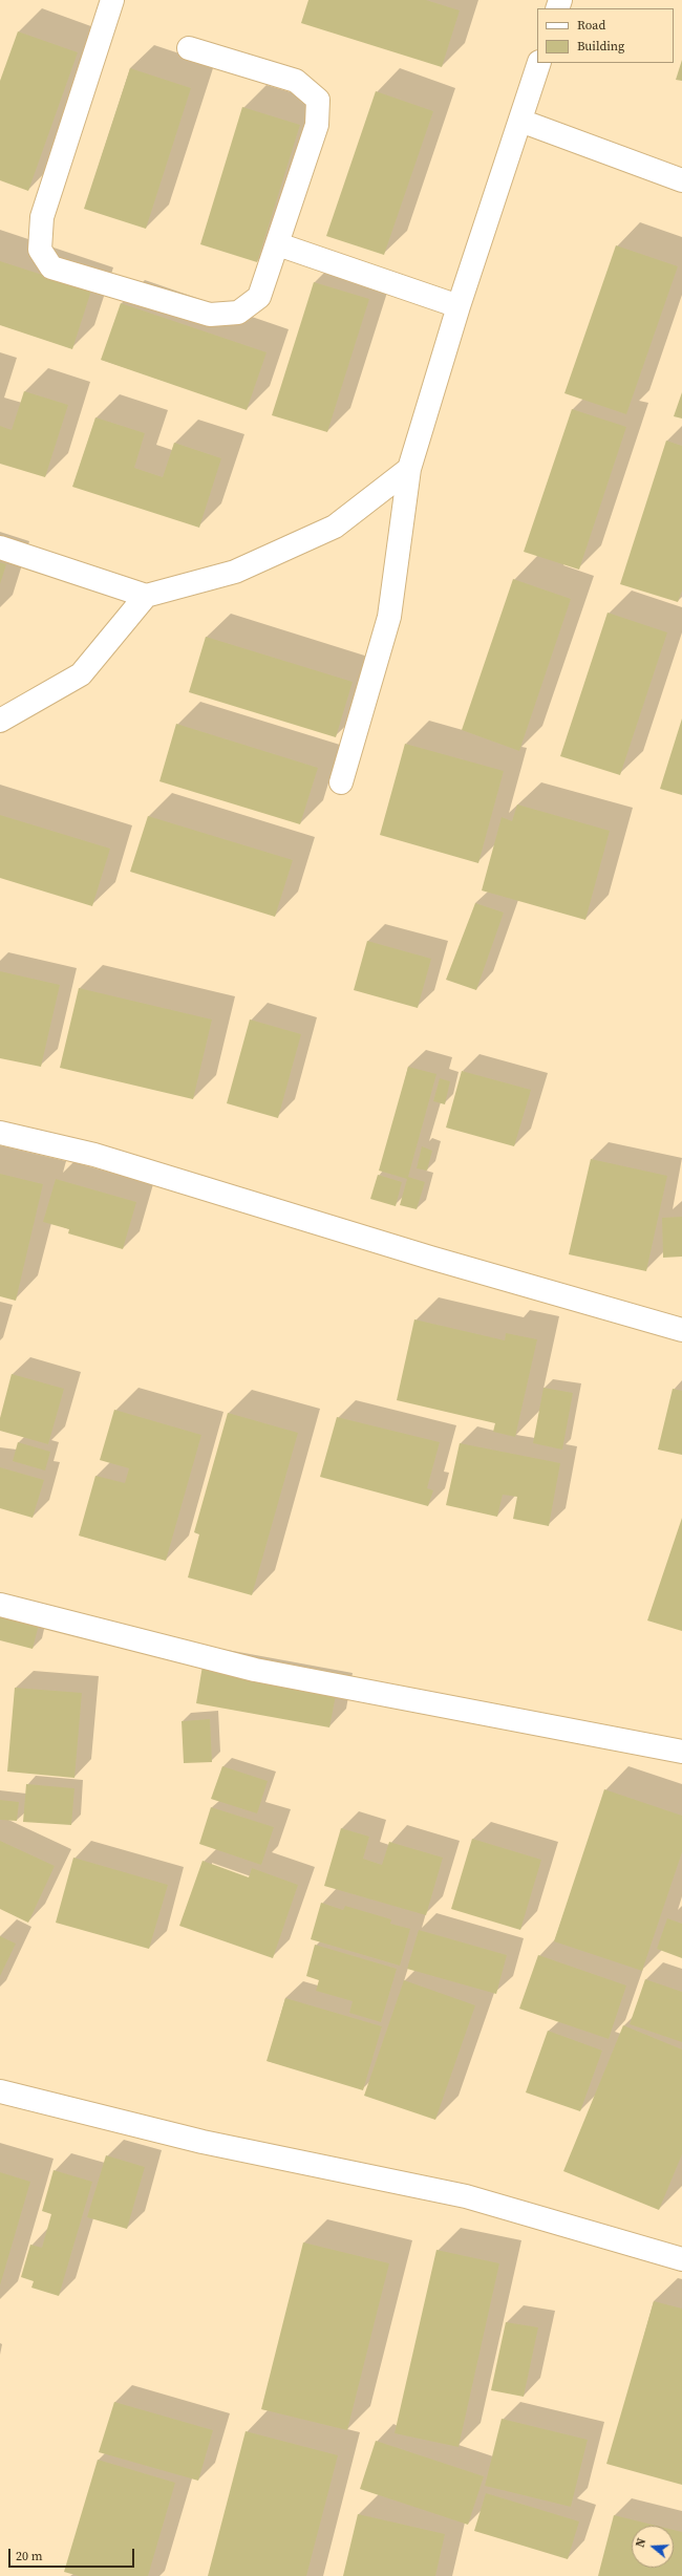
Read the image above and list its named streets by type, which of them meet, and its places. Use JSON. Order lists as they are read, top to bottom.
{
  "legend": ["Road", "Building"],
  "scale_bar": "20 m",
  "north": "left"
}
